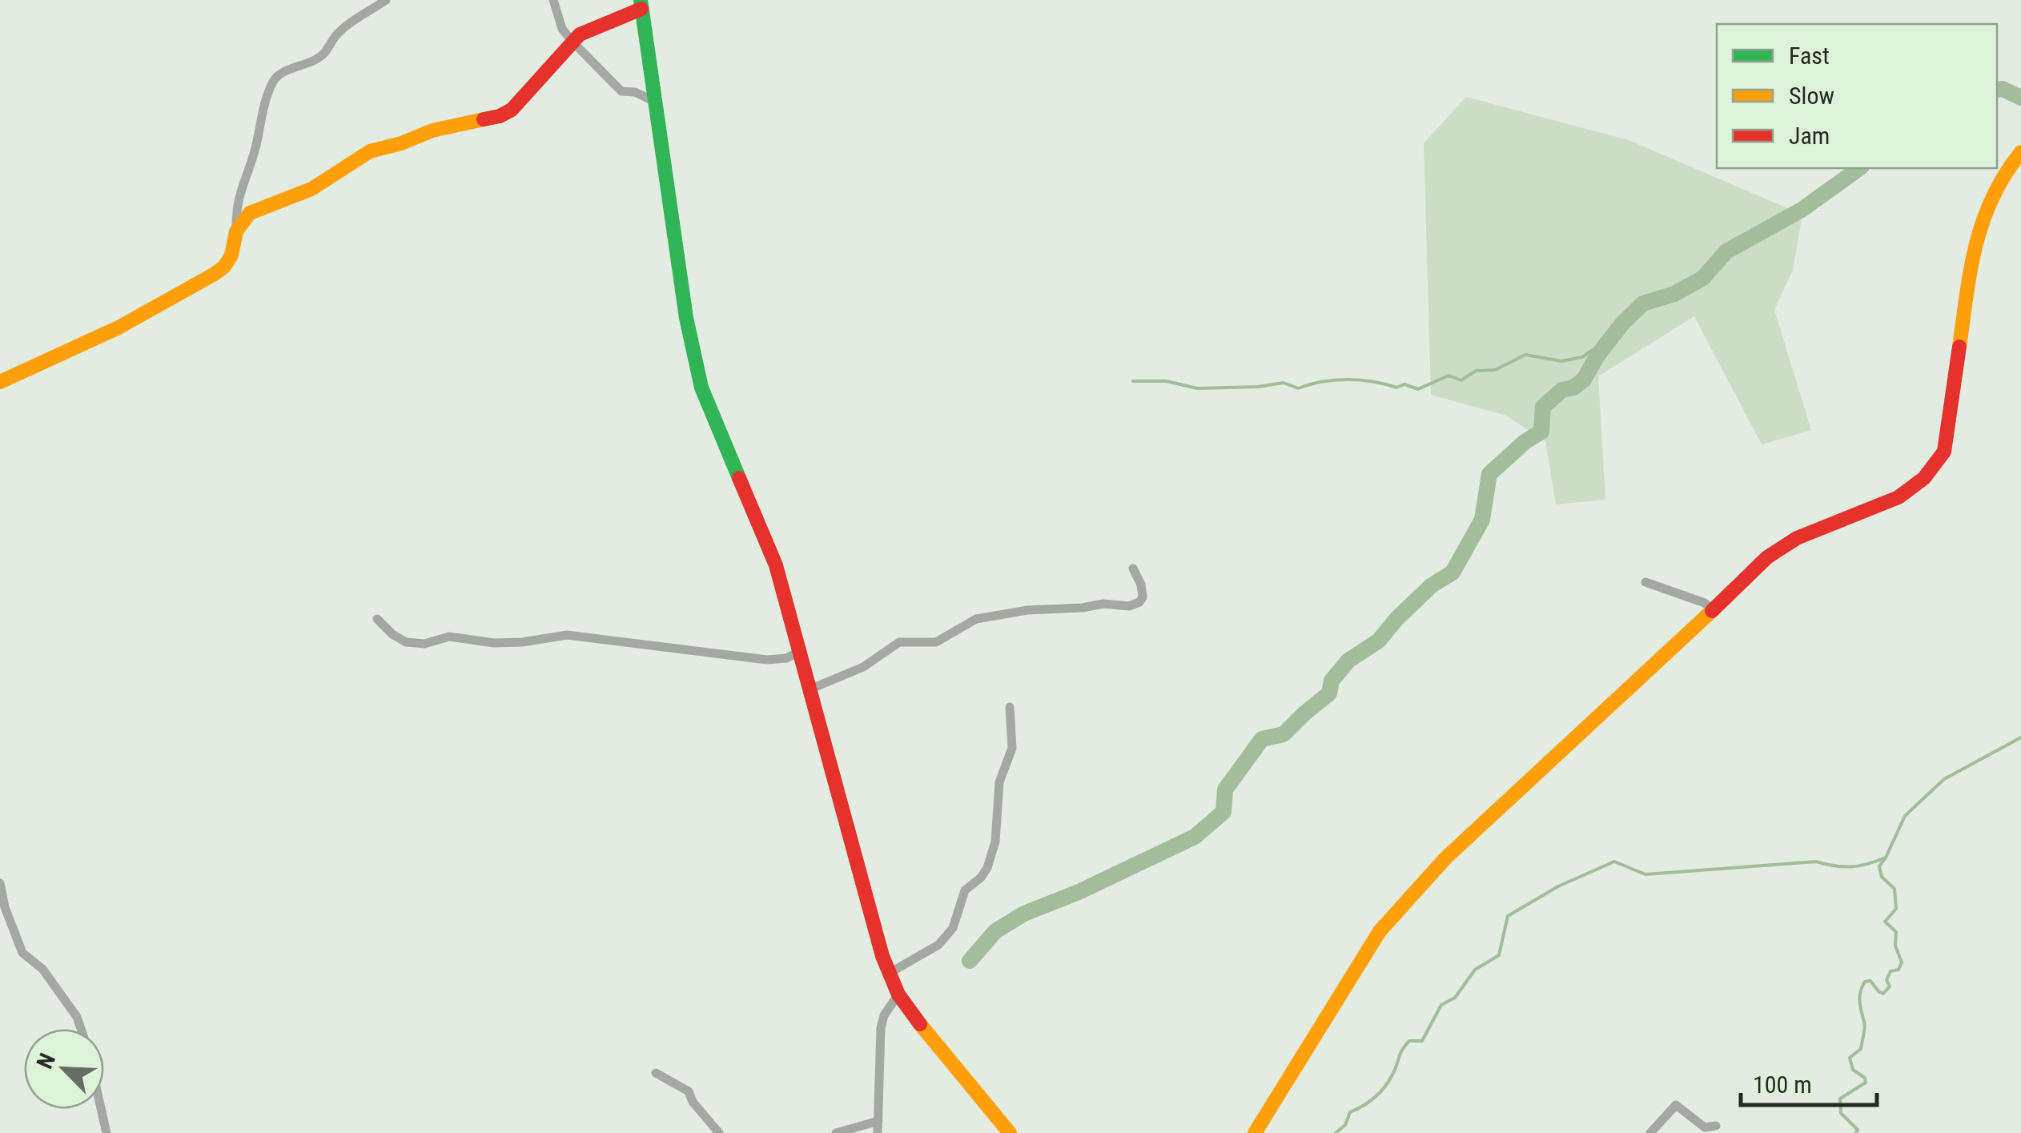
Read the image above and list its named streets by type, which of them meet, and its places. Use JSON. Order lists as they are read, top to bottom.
{
  "legend": ["Fast", "Slow", "Jam"],
  "scale_bar": "100 m",
  "north": "top left"
}
